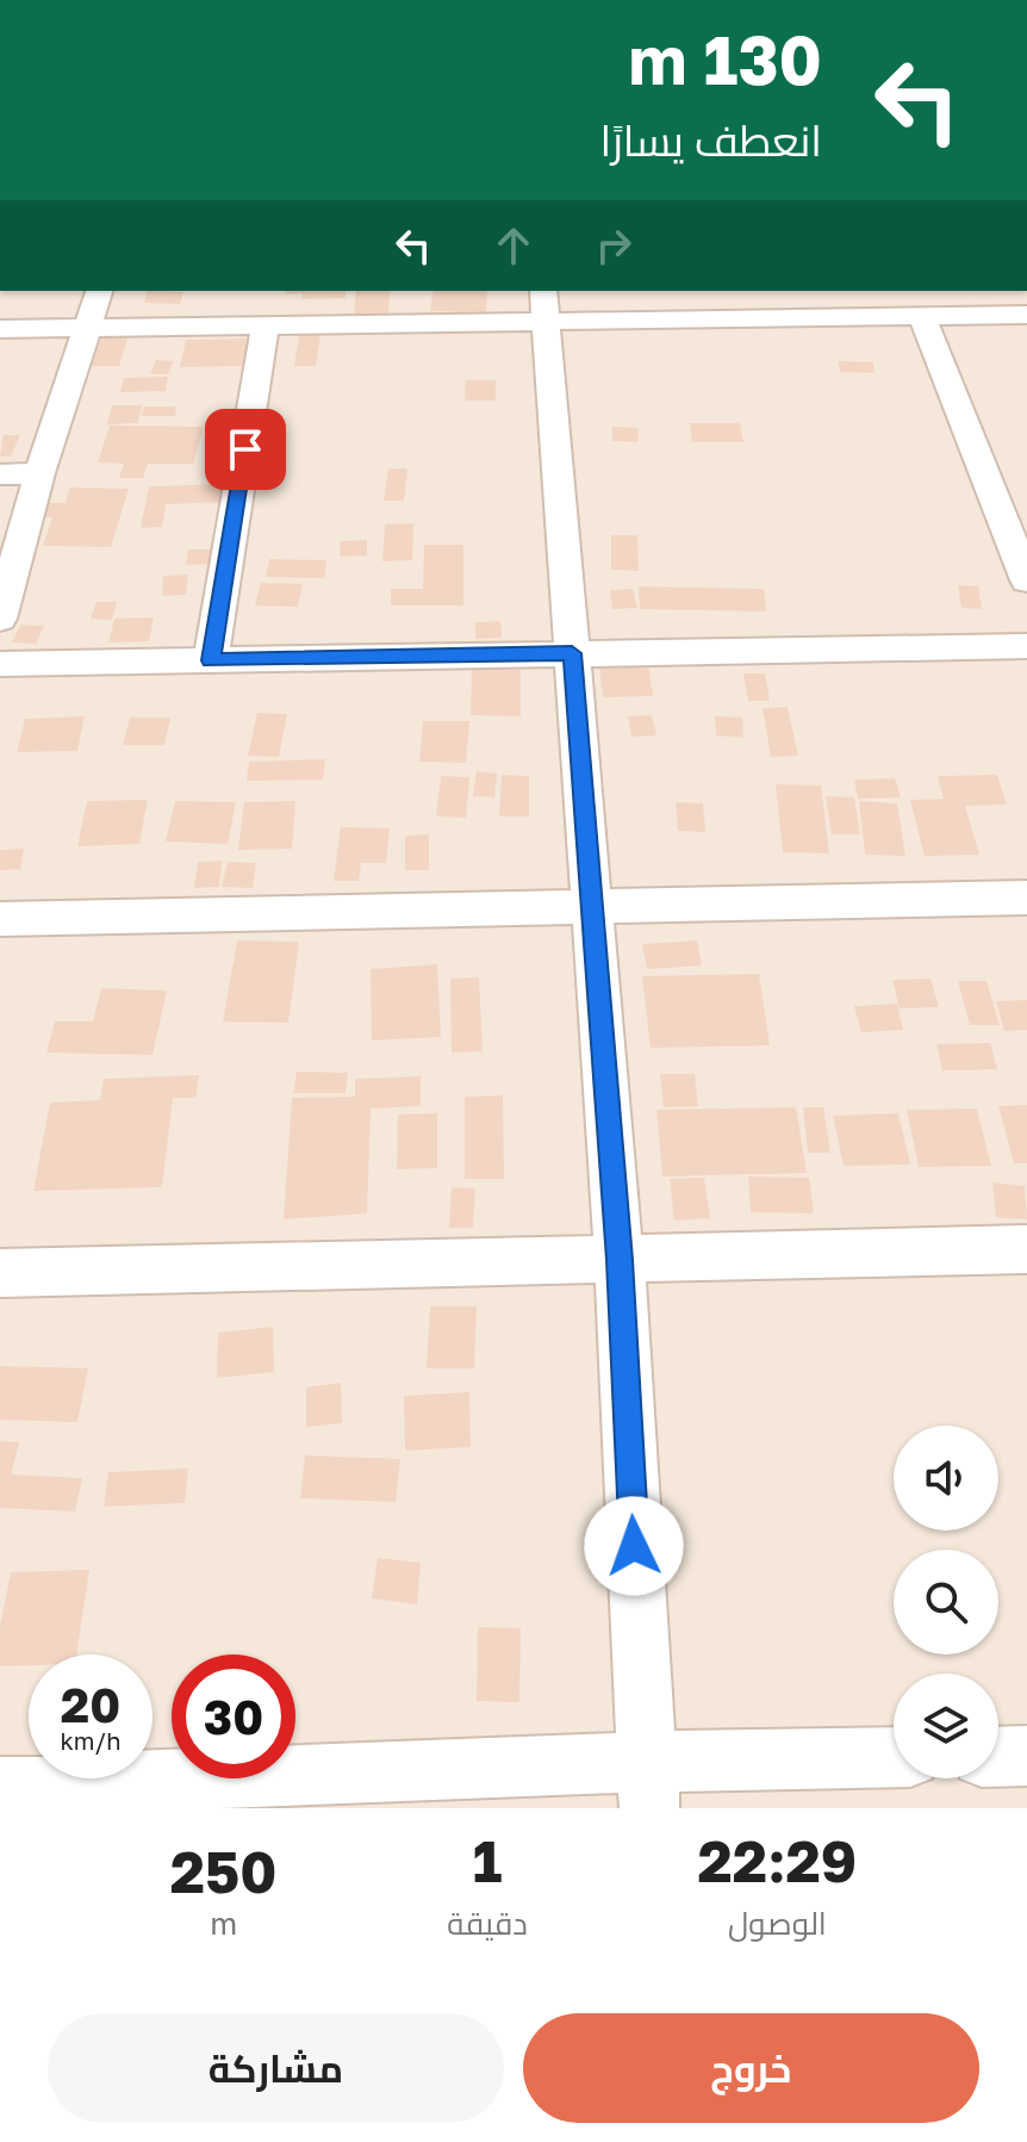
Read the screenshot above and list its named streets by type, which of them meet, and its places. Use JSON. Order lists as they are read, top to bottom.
{
  "page": {
    "turn": ["130 m", "انعطف يسارًا"],
    "speed": "20 km/h",
    "limit": "30",
    "eta": [
      "22:29",
      "الوصول",
      "1",
      "دقيقة",
      "250",
      "m"
    ],
    "buttons": ["خروج", "مشاركة"]
  }
}
